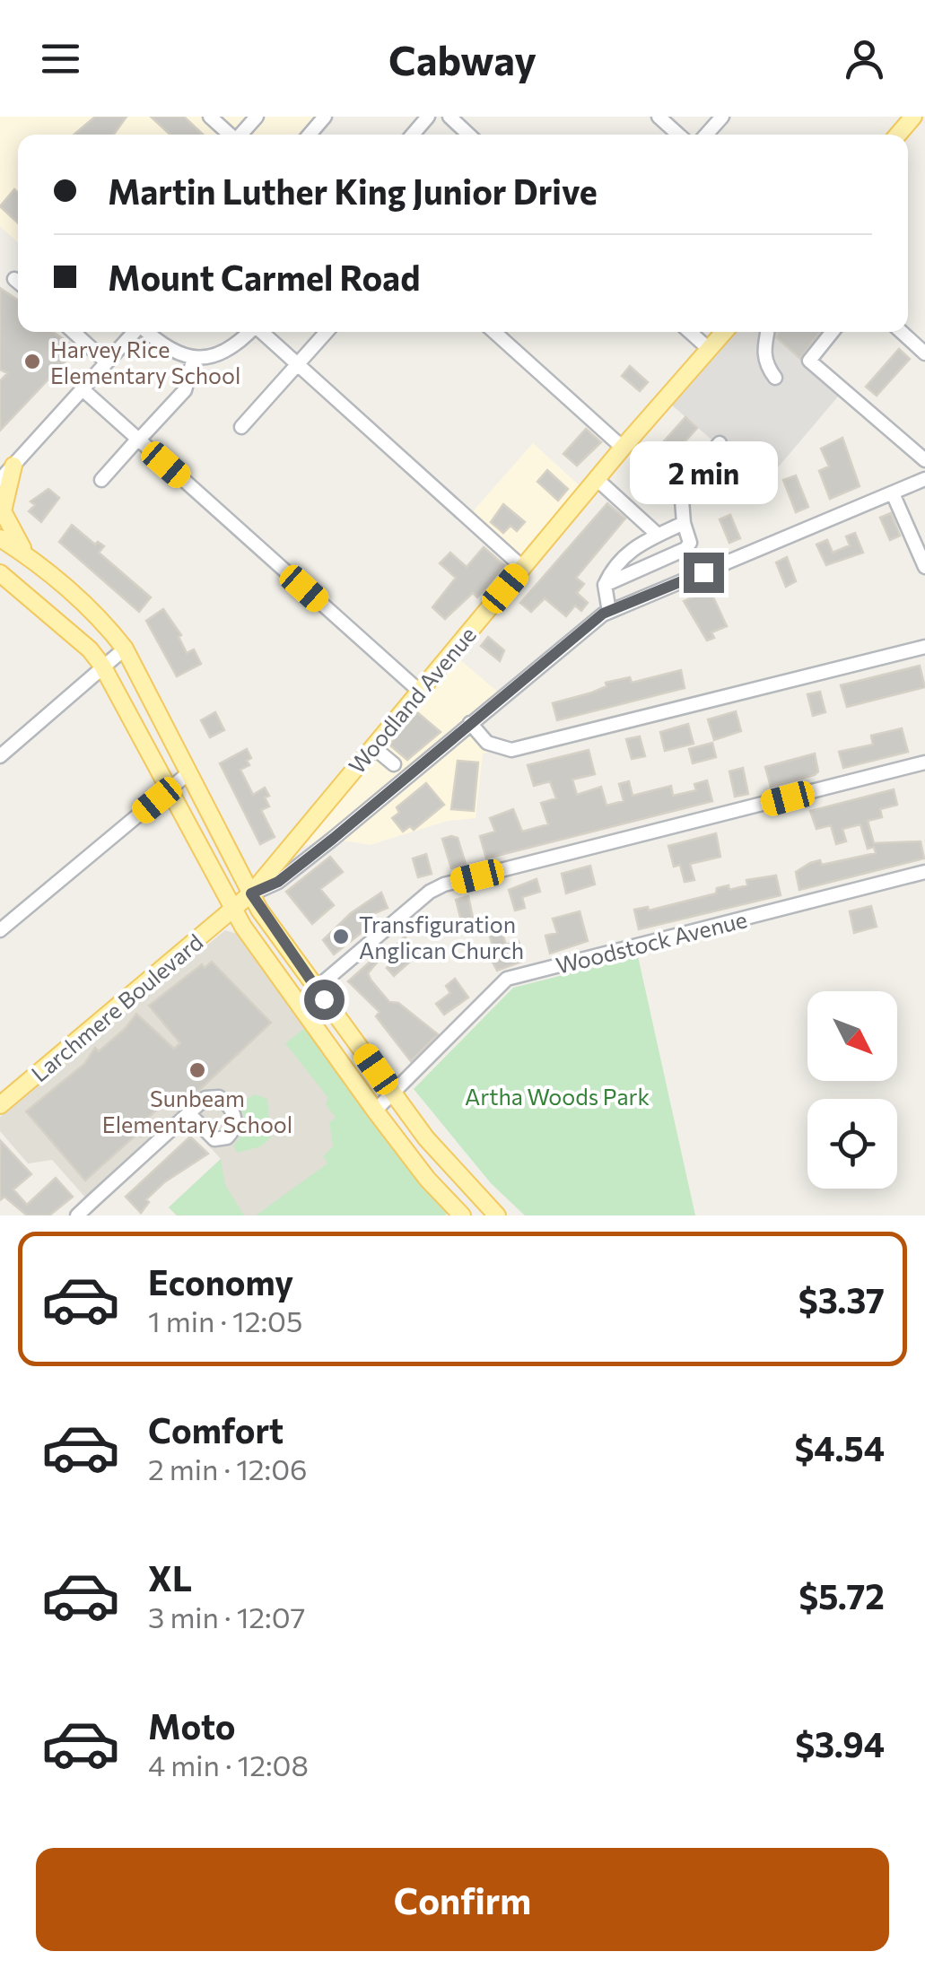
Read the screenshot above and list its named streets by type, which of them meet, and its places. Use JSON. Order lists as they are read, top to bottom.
{
  "streets": {
    "main road": ["Woodland Avenue", "Larchmere Boulevard"],
    "street": ["Woodstock Avenue"]
  },
  "crossings": [
    ["Woodland Avenue", "Larchmere Boulevard"]
  ],
  "parks": ["Artha Woods Park"],
  "places": ["Harvey Rice Elementary School", "Transfiguration Anglican Church", "Sunbeam Elementary School"],
  "north": "bottom right",
  "page": {
    "header": "Cabway",
    "banner": ["Martin Luther King Junior Drive", "Mount Carmel Road"],
    "bubble": "2 min",
    "list": [
      {
        "name": "Economy",
        "note": "1 min · 12:05",
        "value": "$3.37"
      },
      {
        "name": "Comfort",
        "note": "2 min · 12:06",
        "value": "$4.54"
      },
      {
        "name": "XL",
        "note": "3 min · 12:07",
        "value": "$5.72"
      },
      {
        "name": "Moto",
        "note": "4 min · 12:08",
        "value": "$3.94"
      }
    ],
    "buttons": "Confirm"
  }
}
